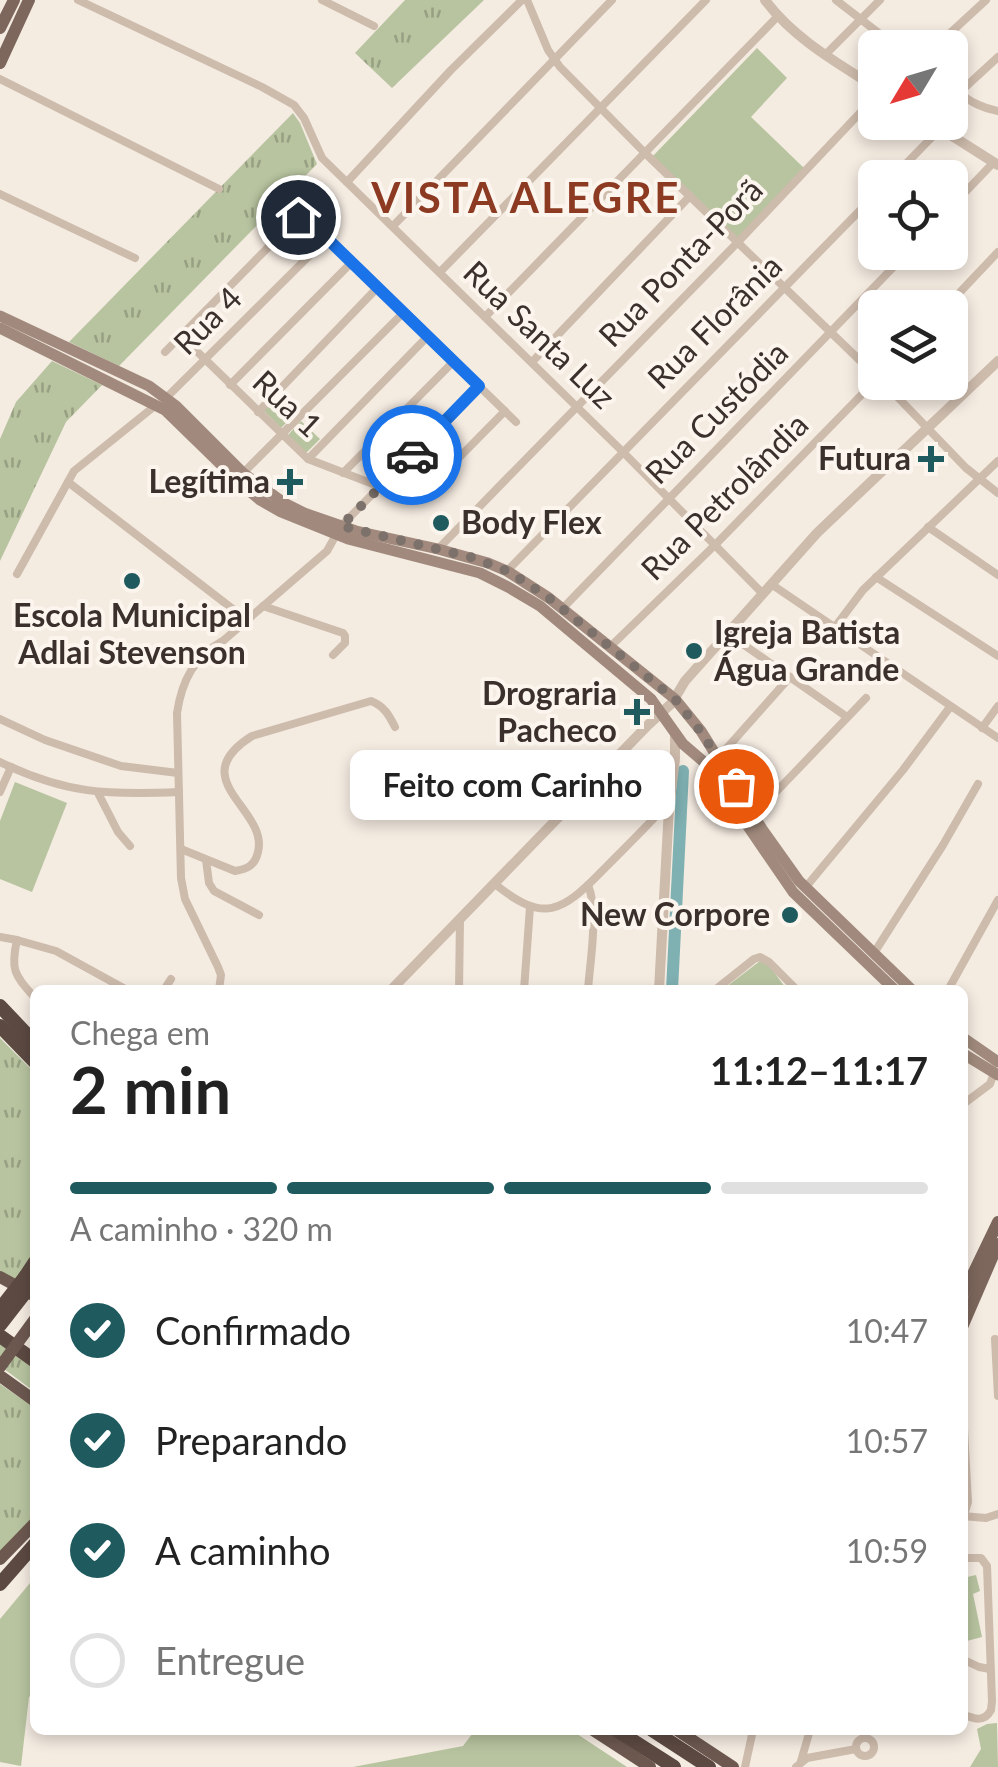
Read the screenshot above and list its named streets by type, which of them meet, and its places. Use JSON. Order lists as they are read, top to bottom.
{
  "streets": {
    "street": [
      "Rua Ponta-Porã",
      "Rua 4",
      "Rua Florânia",
      "Rua Santa Luz",
      "Rua 1",
      "Rua Custódia",
      "Rua Petrolândia"
    ]
  },
  "crossings": [
    ["Rua Ponta-Porã", "Rua Santa Luz"],
    ["Rua 4", "Rua 1"],
    ["Rua Florânia", "Rua Santa Luz"],
    ["Rua Santa Luz", "Rua Custódia"],
    ["Rua Santa Luz", "Rua Petrolândia"]
  ],
  "districts": ["VISTA ALEGRE"],
  "places": {
    "health": ["Futura", "Legítima", "Drograria Pacheco"],
    "other": [
      "Body Flex",
      "Escola Municipal Adlai Stevenson",
      "Igreja Batista Água Grande",
      "Feito com Carinho",
      "New Corpore"
    ]
  },
  "north": "bottom left",
  "page": {
    "bubble": "Feito com Carinho",
    "heading": ["2 min", "Chega em", "11:12–11:17"],
    "bar": "A caminho · 320 m",
    "list": [
      ["Confirmado", "10:47"],
      ["Preparando", "10:57"],
      ["A caminho", "10:59"],
      "Entregue"
    ]
  }
}
